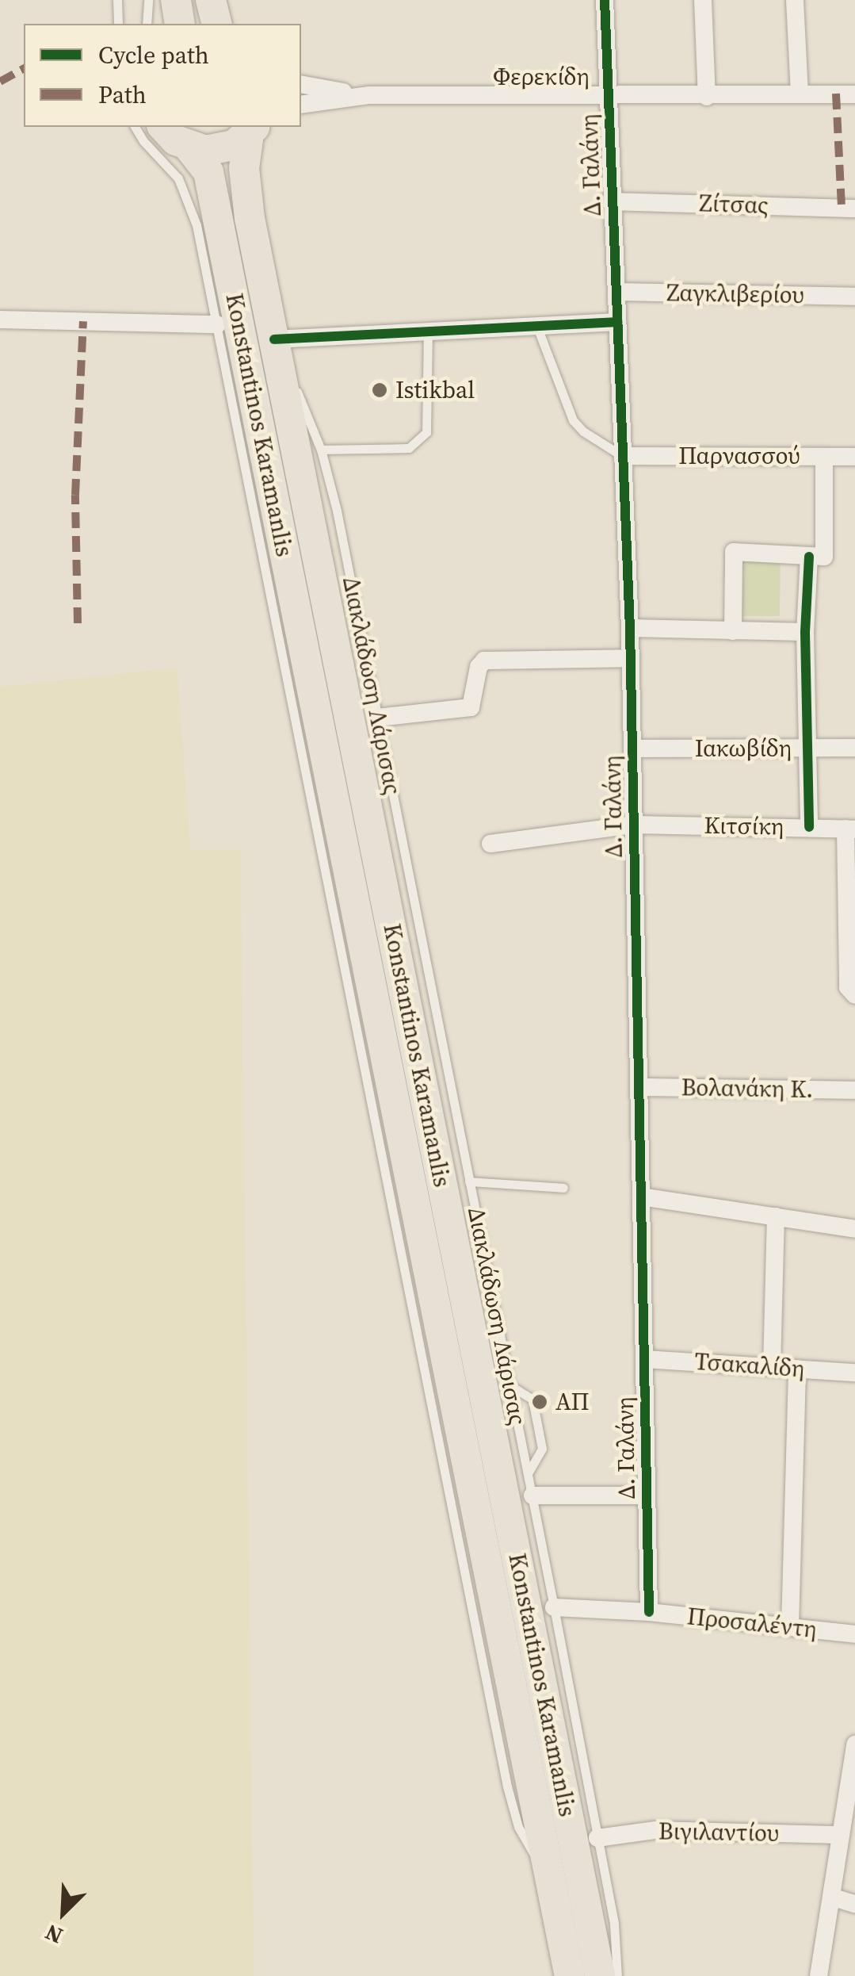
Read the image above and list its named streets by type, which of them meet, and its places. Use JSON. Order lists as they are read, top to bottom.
{
  "streets": {
    "main road": ["Κonstantinos Karamanlis"],
    "street": [
      "Φερεκίδη",
      "Δ. Γαλάνη",
      "Ζίτσας",
      "Ζαγκλιβερίου",
      "Παρνασσού",
      "Ιακωβίδη",
      "Κιτσίκη",
      "Βολανάκη Κ.",
      "Τσακαλίδη",
      "Προσαλέντη",
      "Βιγιλαντίου"
    ],
    "lane": ["Διακλάδωση Λάρισας"]
  },
  "crossings": [
    ["Φερεκίδη", "Δ. Γαλάνη"],
    ["Δ. Γαλάνη", "Ζίτσας"],
    ["Δ. Γαλάνη", "Ζαγκλιβερίου"],
    ["Δ. Γαλάνη", "Παρνασσού"],
    ["Δ. Γαλάνη", "Ιακωβίδη"],
    ["Δ. Γαλάνη", "Κιτσίκη"],
    ["Δ. Γαλάνη", "Βολανάκη Κ."],
    ["Δ. Γαλάνη", "Τσακαλίδη"],
    ["Δ. Γαλάνη", "Προσαλέντη"],
    ["Κonstantinos Karamanlis", "Διακλάδωση Λάρισας"],
    ["Διακλάδωση Λάρισας", "Προσαλέντη"],
    ["Διακλάδωση Λάρισας", "Βιγιλαντίου"]
  ],
  "places": ["Istikbal", "ΑΠ"],
  "legend": ["Cycle path", "Path"],
  "north": "bottom left"
}
